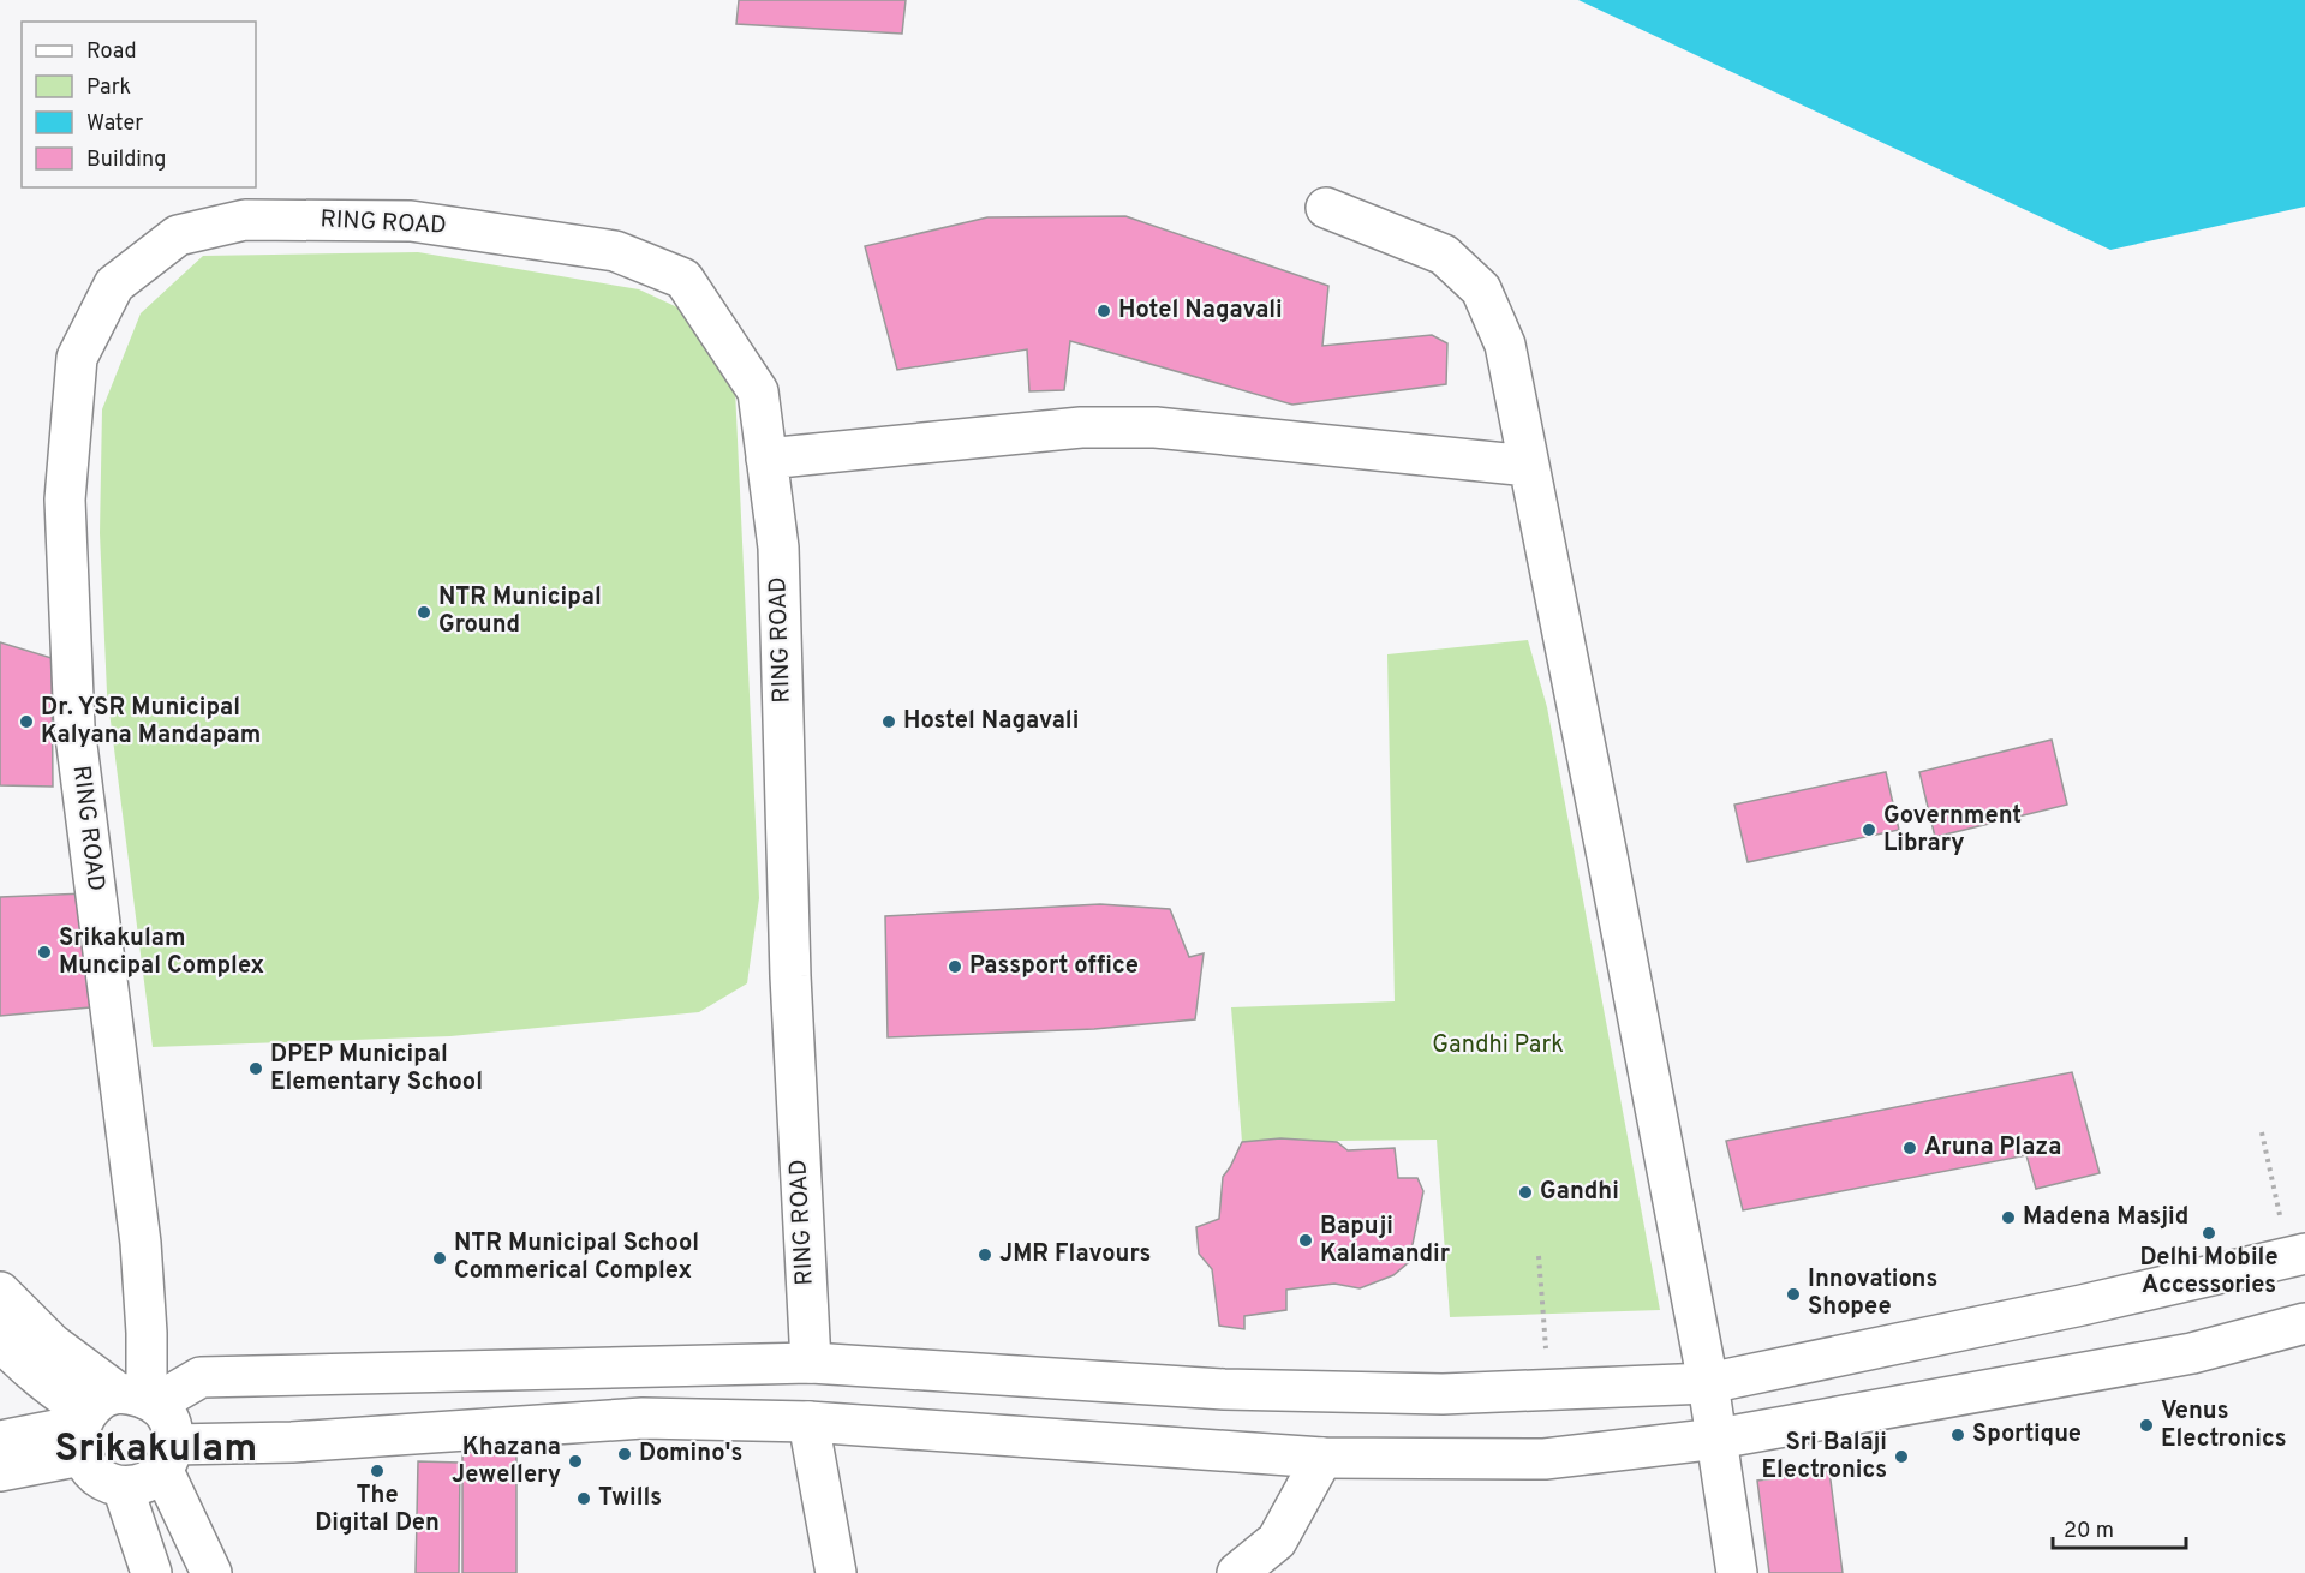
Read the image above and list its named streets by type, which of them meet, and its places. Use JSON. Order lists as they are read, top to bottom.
{
  "streets": {
    "street": ["RING ROAD"]
  },
  "districts": ["Srikakulam"],
  "parks": ["Gandhi Park"],
  "places": [
    "Hotel Nagavali",
    "NTR Municipal Ground",
    "Dr. YSR Municipal Kalyana Mandapam",
    "Hostel Nagavali",
    "Government Library",
    "Srikakulam Muncipal Complex",
    "Passport office",
    "DPEP Municipal Elementary School",
    "Aruna Plaza",
    "Gandhi",
    "Madena Masjid",
    "Delhi Mobile Accessories",
    "Bapuji Kalamandir",
    "JMR Flavours",
    "NTR Municipal School Commerical Complex",
    "Innovations Shopee",
    "Venus Electronics",
    "Sportique",
    "Domino's",
    "Sri Balaji Electronics",
    "Khazana Jewellery",
    "The Digital Den",
    "Twills"
  ],
  "legend": [
    "Road",
    "Park",
    "Water",
    "Building"
  ],
  "scale_bar": "20 m"
}
